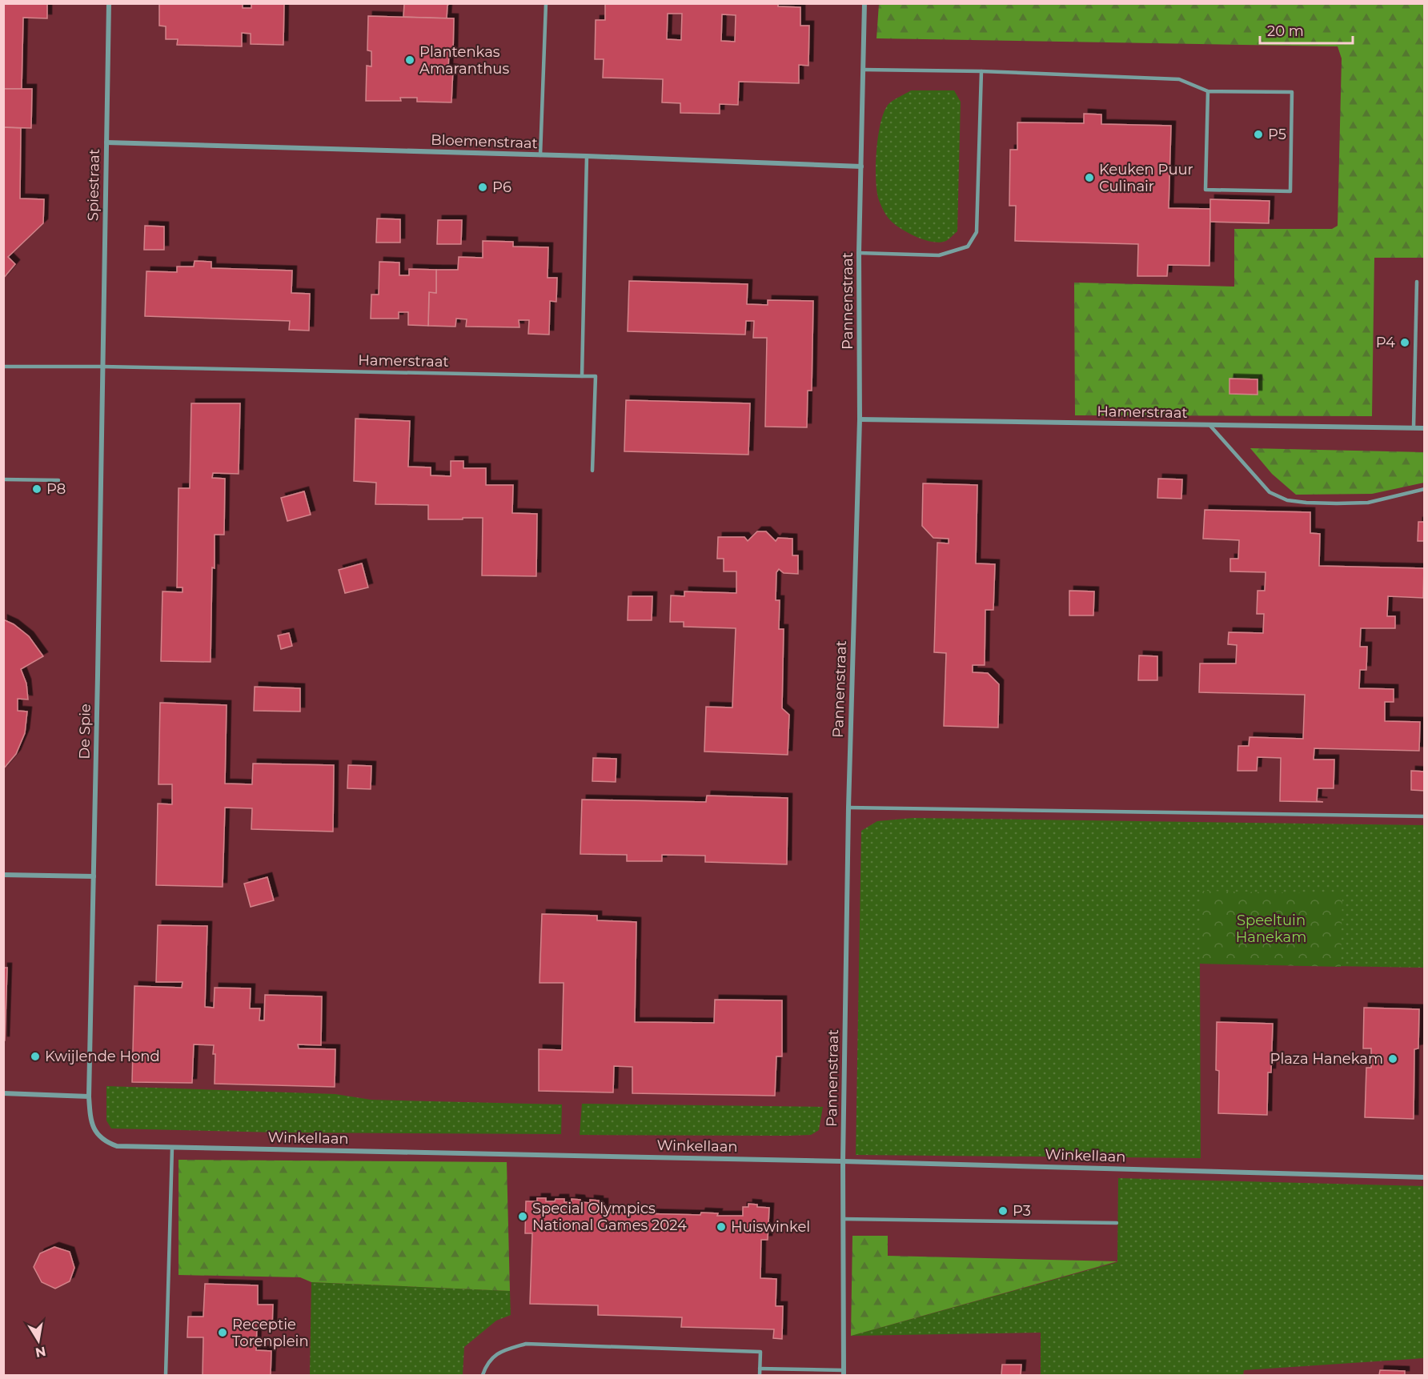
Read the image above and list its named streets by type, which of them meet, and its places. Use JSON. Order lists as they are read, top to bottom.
{
  "streets": {
    "street": [
      "Bloemenstraat",
      "Spiestraat",
      "Pannenstraat",
      "Hamerstraat",
      "De Spie",
      "Winkellaan"
    ]
  },
  "crossings": [
    ["Bloemenstraat", "Spiestraat"],
    ["Bloemenstraat", "Pannenstraat"],
    ["Spiestraat", "Hamerstraat"],
    ["Spiestraat", "De Spie"],
    ["Pannenstraat", "Hamerstraat"],
    ["Pannenstraat", "Winkellaan"],
    ["Hamerstraat", "De Spie"],
    ["De Spie", "Winkellaan"]
  ],
  "parks": ["Speeltuin Hanekam"],
  "places": [
    "Plantenkas Amaranthus",
    "P5",
    "Keuken Puur Culinair",
    "P6",
    "P4",
    "P8",
    "Kwijlende Hond",
    "Plaza Hanekam",
    "P3",
    "Special Olympics National Games 2024",
    "Huiswinkel",
    "Receptie Torenplein"
  ],
  "scale_bar": "20 m",
  "north": "bottom"
}
